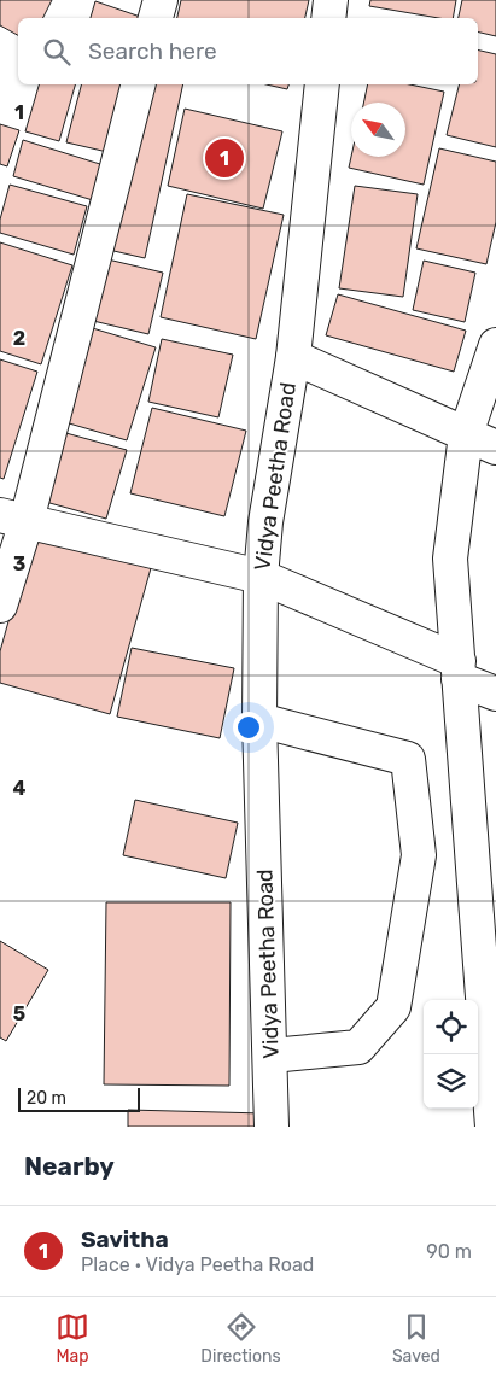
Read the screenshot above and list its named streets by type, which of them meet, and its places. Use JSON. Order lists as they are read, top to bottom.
{
  "streets": {
    "street": ["Vidya Peetha Road"]
  },
  "scale_bar": "20 m",
  "north": "top left",
  "page": {
    "search": "Search here",
    "pins": "1",
    "scale": "20 m",
    "heading": "Nearby",
    "list": [
      {
        "mark": "1",
        "name": "Savitha",
        "note": "Place · Vidya Peetha Road",
        "value": "90 m"
      }
    ],
    "nav": ["Map", "Directions", "Saved"]
  },
  "grid": {
    "rows": [
      "1",
      "2",
      "3",
      "4",
      "5"
    ]
  }
}
